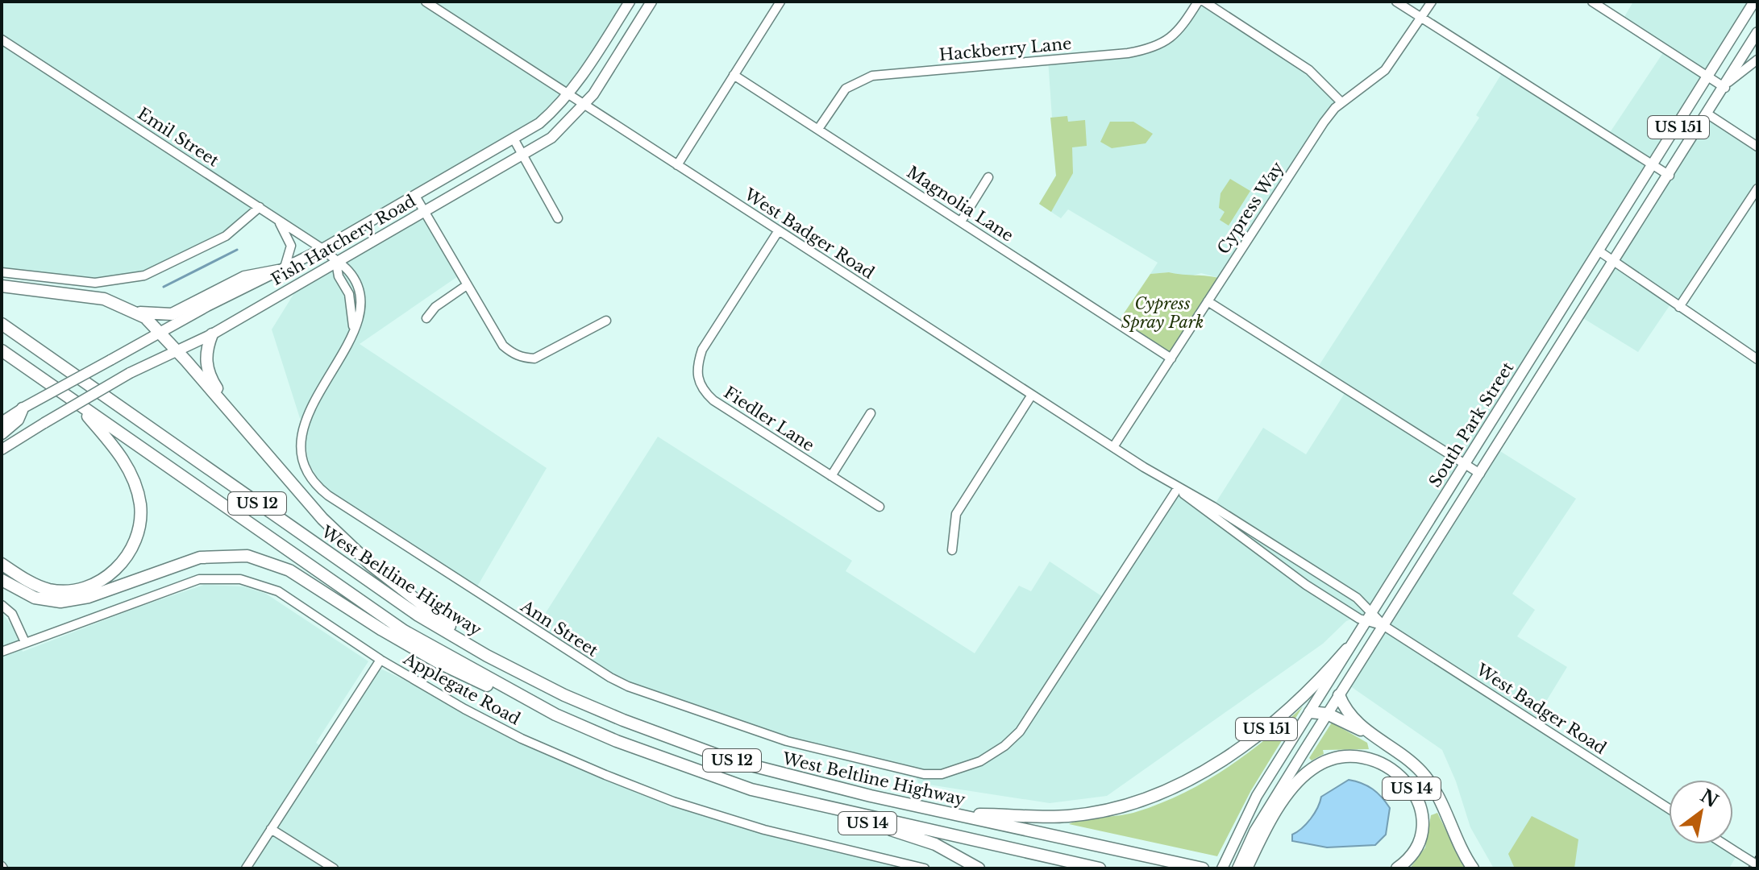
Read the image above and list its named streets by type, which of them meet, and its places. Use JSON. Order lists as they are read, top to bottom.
{
  "streets": {
    "highway": [
      "US 151",
      "US 12",
      "West Beltline Highway",
      "US 14"
    ],
    "main road": ["Fish Hatchery Road", "South Park Street"],
    "street": [
      "Hackberry Lane",
      "Emil Street",
      "Magnolia Lane",
      "Cypress Way",
      "West Badger Road",
      "Fiedler Lane",
      "Ann Street",
      "Applegate Road"
    ]
  },
  "crossings": [
    ["Hackberry Lane", "Magnolia Lane"],
    ["US 151", "South Park Street"],
    ["US 151", "West Beltline Highway"],
    ["Emil Street", "Fish Hatchery Road"],
    ["Emil Street", "Ann Street"],
    ["Magnolia Lane", "Cypress Way"],
    ["Cypress Way", "West Badger Road"],
    ["West Badger Road", "Fish Hatchery Road"],
    ["West Badger Road", "Fiedler Lane"],
    ["West Badger Road", "South Park Street"],
    ["West Badger Road", "Ann Street"],
    ["Fish Hatchery Road", "Ann Street"],
    ["US 12", "US 14"]
  ],
  "parks": ["Cypress Spray Park"],
  "north": "top right"
}
